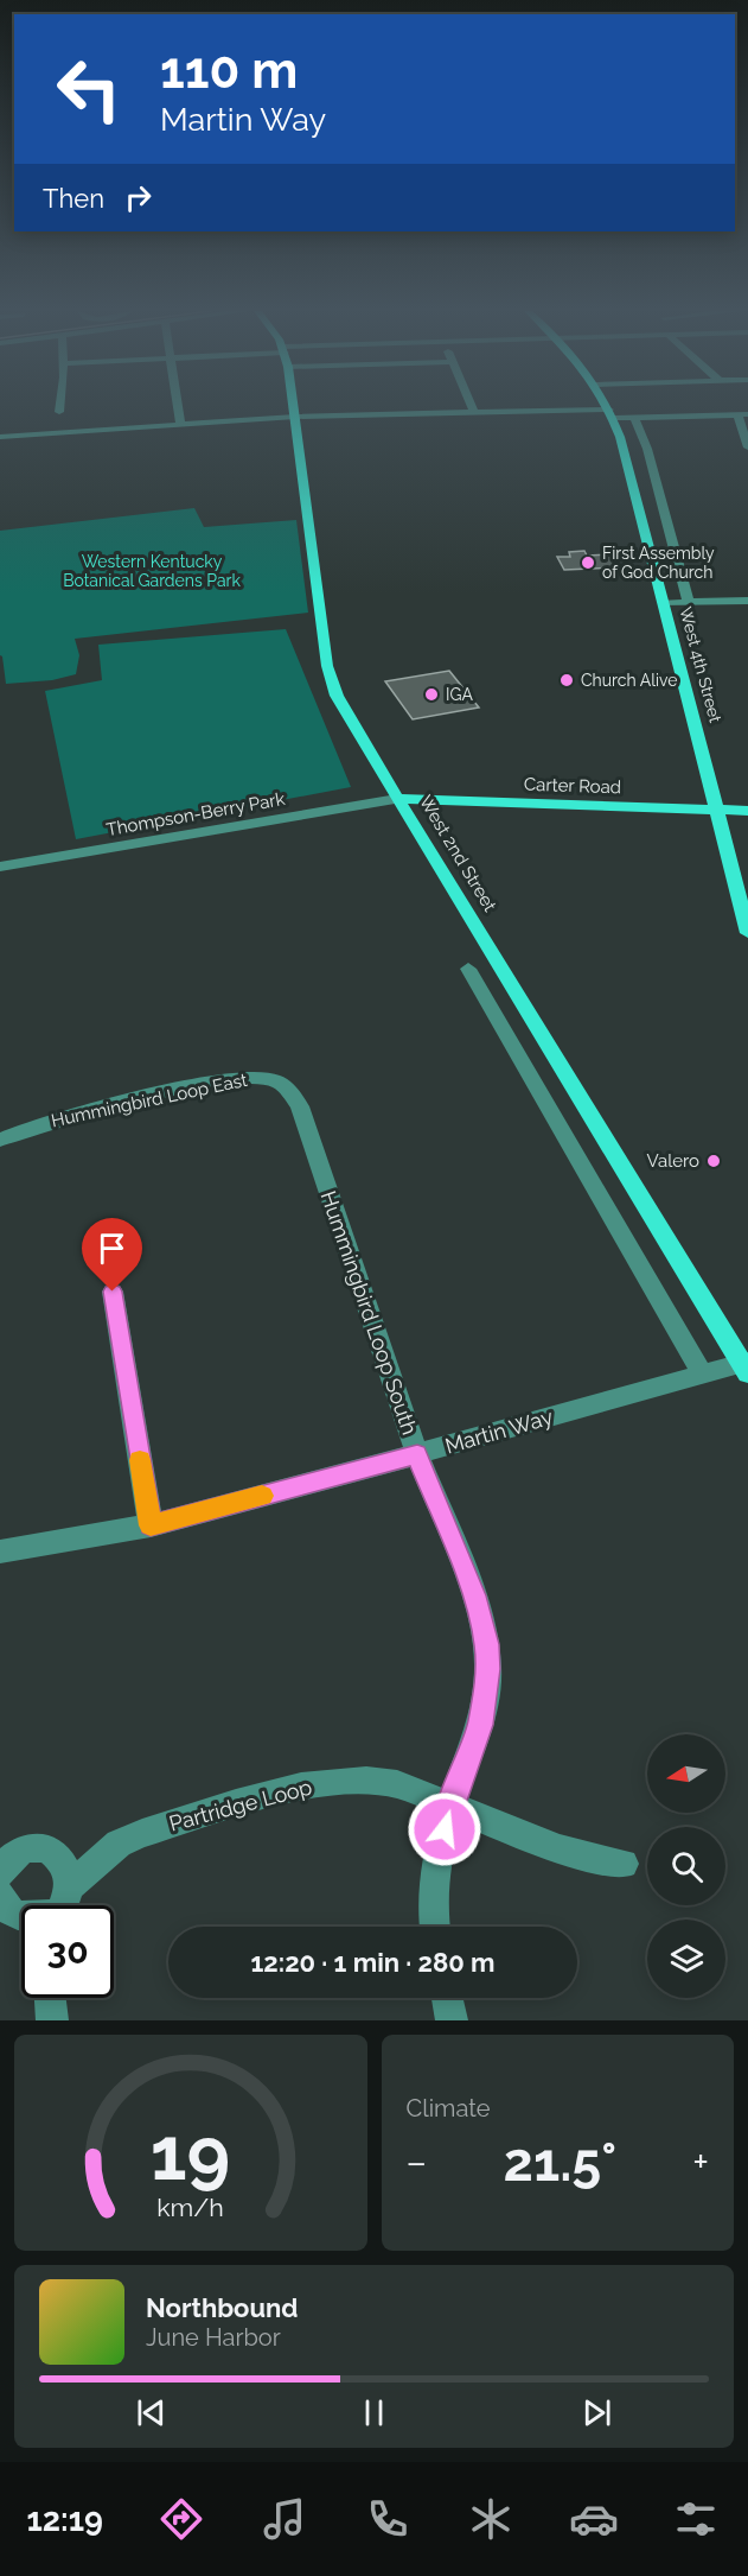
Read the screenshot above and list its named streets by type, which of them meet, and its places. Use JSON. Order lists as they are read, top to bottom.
{
  "streets": {
    "main road": ["West 4th Street", "Carter Road", "West 2nd Street"],
    "street": [
      "Thompson-Berry Park",
      "Hummingbird Loop East",
      "Hummingbird Loop South",
      "Martin Way",
      "Partridge Loop"
    ]
  },
  "crossings": [
    ["West 4th Street", "Carter Road"],
    ["Carter Road", "Thompson-Berry Park"],
    ["Carter Road", "West 2nd Street"],
    ["Thompson-Berry Park", "West 2nd Street"],
    ["West 2nd Street", "Martin Way"],
    ["Hummingbird Loop East", "Hummingbird Loop South"],
    ["Hummingbird Loop South", "Martin Way"],
    ["Hummingbird Loop South", "Partridge Loop"]
  ],
  "parks": ["Western Kentucky Botanical Gardens Park"],
  "places": [
    "First Assembly of God Church",
    "Church Alive",
    "IGA",
    "Valero"
  ],
  "north": "left",
  "page": {
    "turn": ["110 m", "Martin Way"],
    "then": "Then",
    "limit": "30",
    "trip": "12:20 · 1 min · 280 m",
    "tile": "Climate",
    "heat": ["−", "21.5°", "+"],
    "song": ["Northbound", "June Harbor"],
    "tabs": "12:19",
    "gauge": ["19", "km/h"]
  }
}
